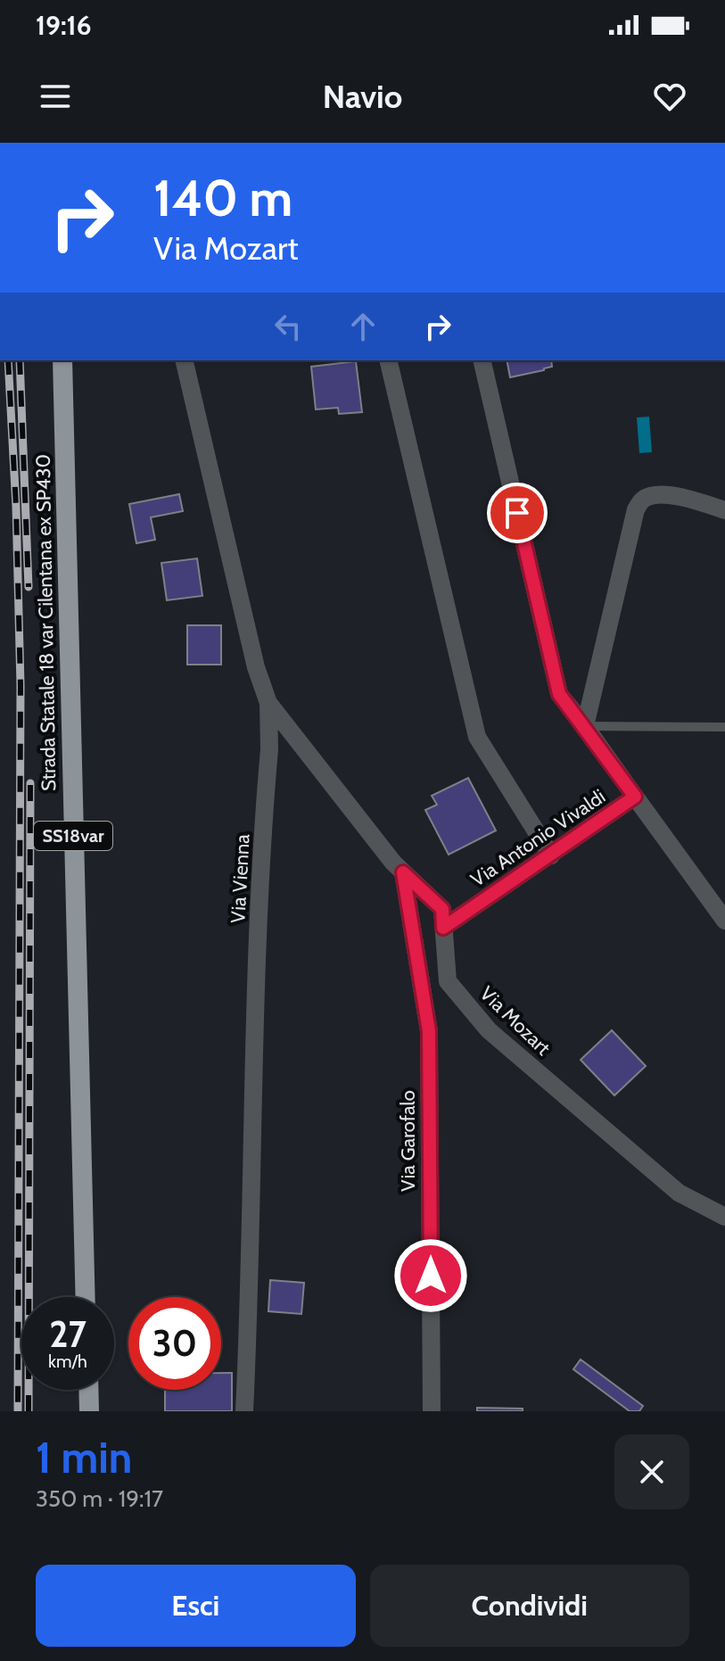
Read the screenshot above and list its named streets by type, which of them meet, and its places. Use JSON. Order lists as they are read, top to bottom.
{
  "streets": {
    "highway": ["Strada Statale 18 var Cilentana ex SP430", "SS18var"],
    "street": [
      "Via Antonio Vivaldi",
      "Via Vienna",
      "Via Mozart",
      "Via Garofalo"
    ]
  },
  "crossings": [
    ["Via Antonio Vivaldi", "Via Mozart"],
    ["Via Vienna", "Via Mozart"],
    ["Via Mozart", "Via Garofalo"]
  ],
  "page": {
    "status": "19:16",
    "header": "Navio",
    "turn": ["140 m", "Via Mozart"],
    "speed": "27 km/h",
    "limit": "30",
    "heading": ["1 min", "350 m · 19:17"],
    "buttons": ["Esci", "Condividi"]
  }
}
